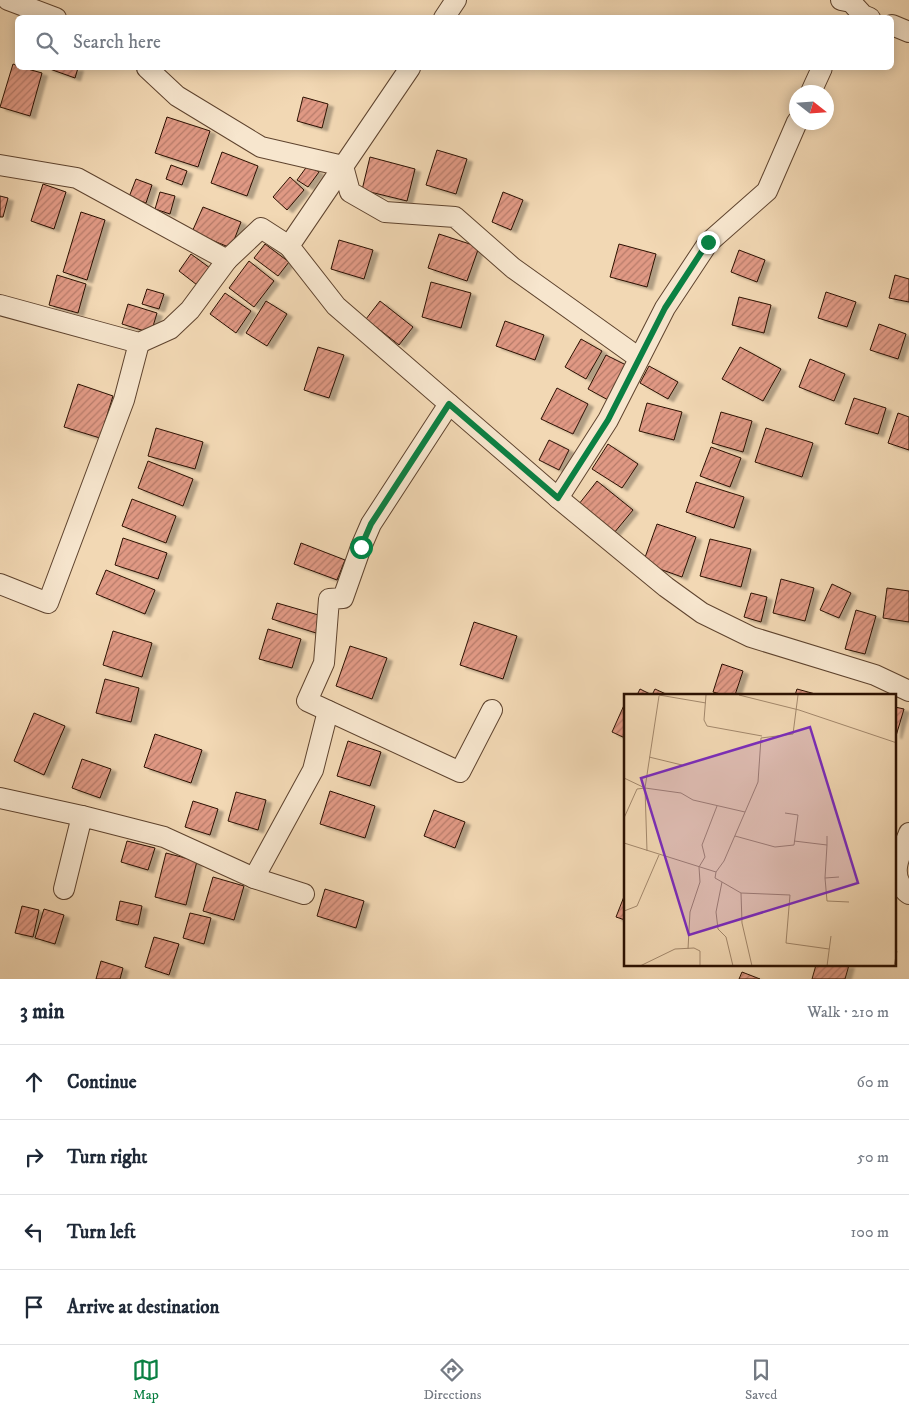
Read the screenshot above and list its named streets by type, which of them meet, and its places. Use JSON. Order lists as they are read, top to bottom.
{
  "north": "right",
  "page": {
    "search": "Search here",
    "heading": ["3 min", "Walk · 210 m"],
    "list": [
      ["Continue", "60 m"],
      ["Turn right", "50 m"],
      ["Turn left", "100 m"],
      "Arrive at destination"
    ],
    "nav": ["Map", "Directions", "Saved"]
  }
}
